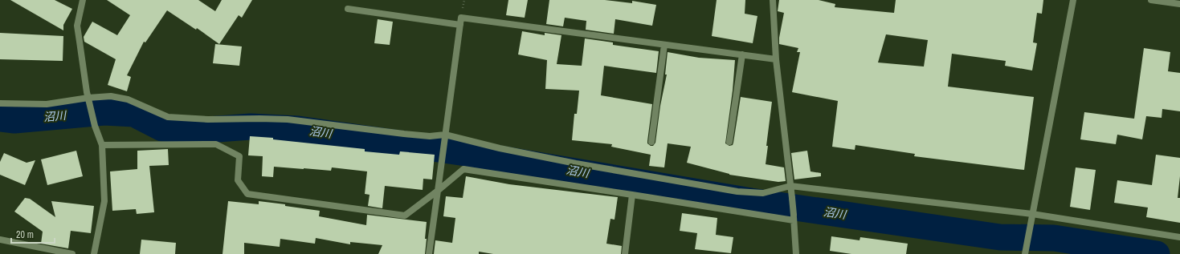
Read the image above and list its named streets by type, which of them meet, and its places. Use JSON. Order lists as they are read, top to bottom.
{
  "water": ["沼川"],
  "scale_bar": "20 m"
}
